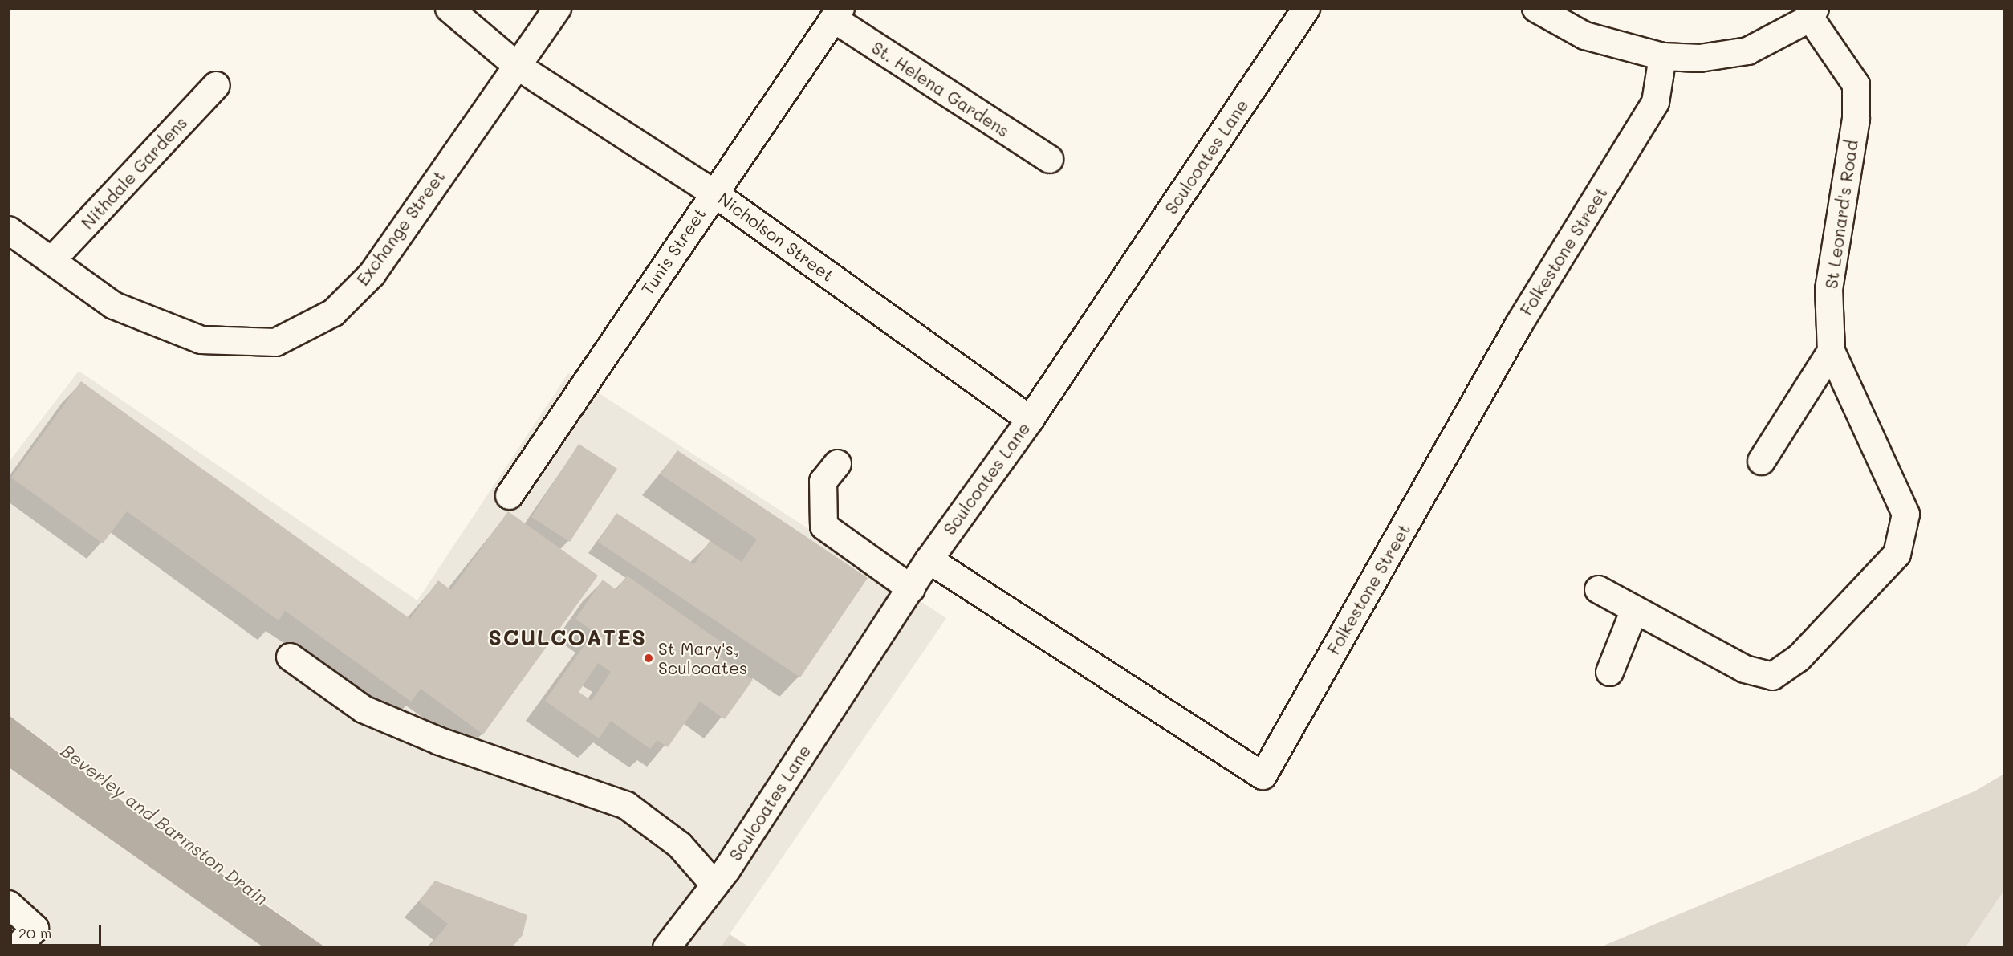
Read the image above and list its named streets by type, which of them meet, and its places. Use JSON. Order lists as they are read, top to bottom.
{
  "streets": {
    "street": [
      "St. Helena Gardens",
      "Sculcoates Lane",
      "Nithdale Gardens",
      "St Leonard's Road",
      "Exchange Street",
      "Nicholson Street",
      "Tunis Street",
      "Folkestone Street"
    ]
  },
  "crossings": [
    ["St. Helena Gardens", "Tunis Street"],
    ["Sculcoates Lane", "Nicholson Street"],
    ["Sculcoates Lane", "Folkestone Street"],
    ["Nithdale Gardens", "Exchange Street"],
    ["Exchange Street", "Nicholson Street"],
    ["Nicholson Street", "Tunis Street"]
  ],
  "districts": ["SCULCOATES"],
  "water": ["Beverley and Barmston Drain"],
  "places": ["St Mary's, Sculcoates"],
  "scale_bar": "20 m"
}
